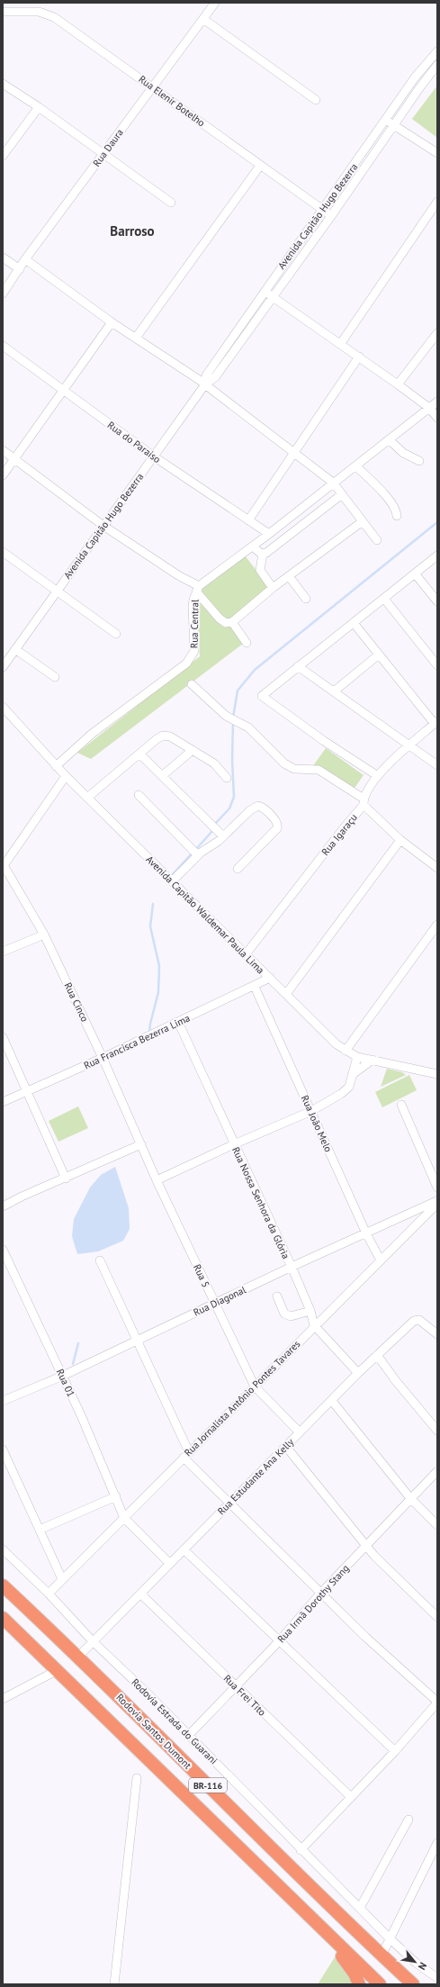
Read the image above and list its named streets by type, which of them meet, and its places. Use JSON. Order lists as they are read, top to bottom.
{
  "streets": {
    "highway": ["Rodovia Santos Dumont", "BR-116"],
    "street": [
      "Rua Elenir Botelho",
      "Rua Daura",
      "Avenida Capitão Hugo Bezerra",
      "Rua do Paraíso",
      "Rua Central",
      "Rua Igaraçu",
      "Avenida Capitão Waldemar Paula Lima",
      "Rua Cinco",
      "Rua Francisca Bezerra Lima",
      "Rua João Melo",
      "Rua Nossa Senhora da Glória",
      "Rua 5",
      "Rua Diagonal",
      "Rua 01",
      "Rua Jornalista Antônio Pontes Tavares",
      "Rua Estudante Ana Kelly",
      "Rua Irmã Dorothy Stang",
      "Rua Frei Tito",
      "Rodovia Estrada do Guarani"
    ]
  },
  "crossings": [
    ["Rua Elenir Botelho", "Rua Daura"],
    ["Rua Elenir Botelho", "Avenida Capitão Hugo Bezerra"],
    ["Avenida Capitão Hugo Bezerra", "Rua do Paraíso"],
    ["Rua do Paraíso", "Rua Central"],
    ["Rua Central", "Avenida Capitão Waldemar Paula Lima"],
    ["Rua Igaraçu", "Avenida Capitão Waldemar Paula Lima"],
    ["Avenida Capitão Waldemar Paula Lima", "Rua Francisca Bezerra Lima"],
    ["Rua Cinco", "Rua Francisca Bezerra Lima"],
    ["Rua Cinco", "Rua 5"],
    ["Rua Francisca Bezerra Lima", "Rua João Melo"],
    ["Rua Francisca Bezerra Lima", "Rua Nossa Senhora da Glória"],
    ["Rua João Melo", "Rua Diagonal"],
    ["Rua João Melo", "Rua Jornalista Antônio Pontes Tavares"],
    ["Rua Nossa Senhora da Glória", "Rua Diagonal"],
    ["Rua Nossa Senhora da Glória", "Rua Jornalista Antônio Pontes Tavares"],
    ["Rua Nossa Senhora da Glória", "Rua Estudante Ana Kelly"],
    ["Rua 5", "Rua Diagonal"],
    ["Rua 5", "Rua Jornalista Antônio Pontes Tavares"],
    ["Rua 5", "Rua Estudante Ana Kelly"],
    ["Rua Diagonal", "Rua 01"],
    ["Rua Diagonal", "Rua Jornalista Antônio Pontes Tavares"],
    ["Rua 01", "Rua Jornalista Antônio Pontes Tavares"],
    ["Rua Jornalista Antônio Pontes Tavares", "Rodovia Estrada do Guarani"],
    ["Rua Estudante Ana Kelly", "Rua Frei Tito"],
    ["Rua Estudante Ana Kelly", "Rodovia Estrada do Guarani"],
    ["Rua Estudante Ana Kelly", "Rodovia Santos Dumont"],
    ["Rua Irmã Dorothy Stang", "Rua Frei Tito"],
    ["Rua Irmã Dorothy Stang", "Rodovia Estrada do Guarani"]
  ],
  "districts": ["Barroso"],
  "north": "bottom right"
}
